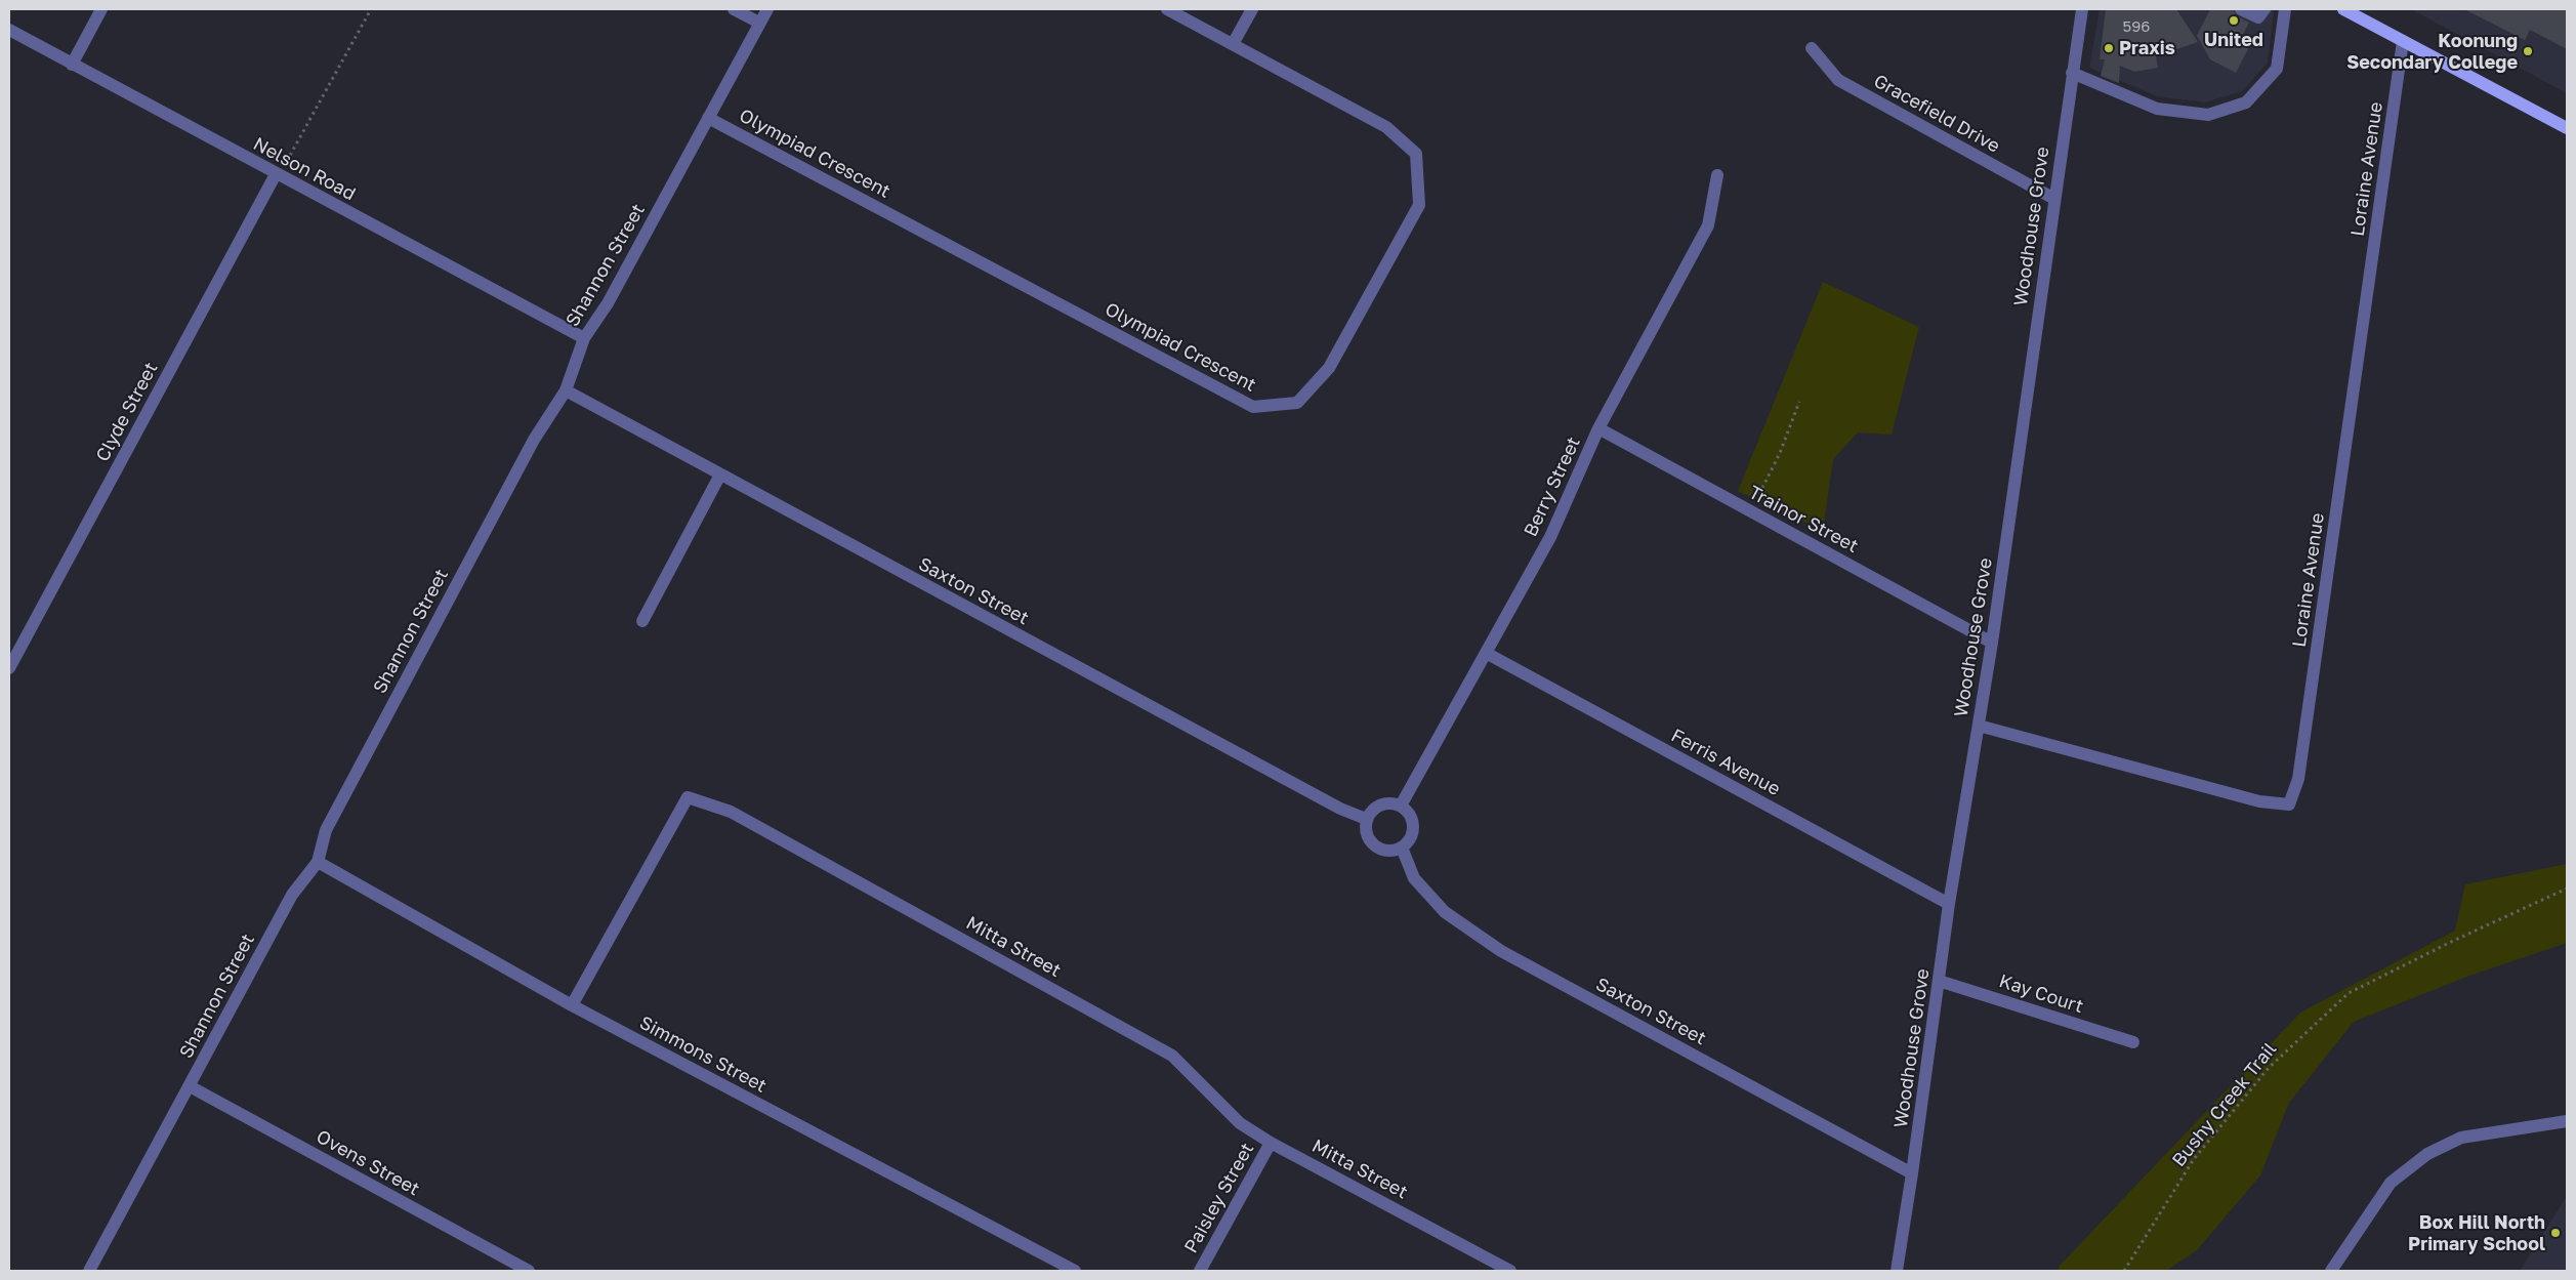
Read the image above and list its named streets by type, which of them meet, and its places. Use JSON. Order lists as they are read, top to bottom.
{
  "streets": {
    "street": [
      "Gracefield Drive",
      "Olympiad Crescent",
      "Nelson Road",
      "Loraine Avenue",
      "Woodhouse Grove",
      "Shannon Street",
      "Clyde Street",
      "Berry Street",
      "Trainor Street",
      "Saxton Street",
      "Ferris Avenue",
      "Mitta Street",
      "Kay Court",
      "Simmons Street",
      "Ovens Street",
      "Paisley Street"
    ],
    "path": ["Bushy Creek Trail"]
  },
  "crossings": [
    ["Gracefield Drive", "Woodhouse Grove"],
    ["Olympiad Crescent", "Shannon Street"],
    ["Nelson Road", "Shannon Street"],
    ["Nelson Road", "Clyde Street"],
    ["Loraine Avenue", "Woodhouse Grove"],
    ["Woodhouse Grove", "Trainor Street"],
    ["Woodhouse Grove", "Saxton Street"],
    ["Woodhouse Grove", "Ferris Avenue"],
    ["Woodhouse Grove", "Kay Court"],
    ["Shannon Street", "Saxton Street"],
    ["Shannon Street", "Simmons Street"],
    ["Shannon Street", "Ovens Street"],
    ["Berry Street", "Trainor Street"],
    ["Berry Street", "Saxton Street"],
    ["Berry Street", "Ferris Avenue"],
    ["Mitta Street", "Simmons Street"],
    ["Mitta Street", "Paisley Street"]
  ],
  "places": [
    "United",
    "Praxis",
    "Koonung Secondary College",
    "Box Hill North Primary School"
  ],
  "house_numbers": ["596"]
}
